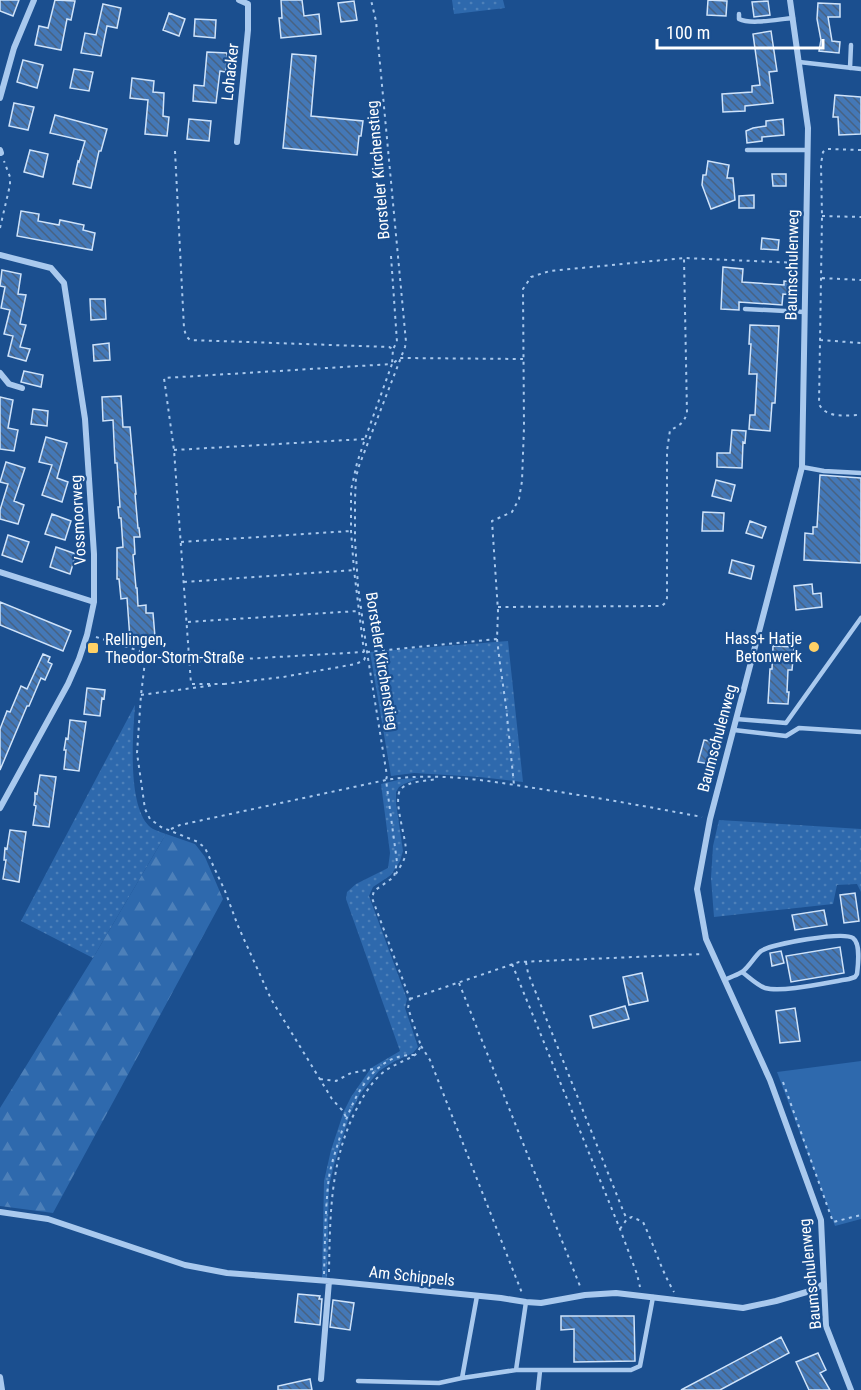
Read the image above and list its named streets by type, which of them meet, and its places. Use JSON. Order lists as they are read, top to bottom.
{
  "streets": {
    "street": [
      "Lohacker",
      "Baumschulenweg",
      "Vossmoorweg",
      "Am Schippels"
    ],
    "path": ["Borsteler Kirchenstieg"]
  },
  "crossings": [
    ["Baumschulenweg", "Am Schippels"]
  ],
  "places": {
    "other": ["Hass+ Hatje Betonwerk"],
    "transit": ["Rellingen, Theodor-Storm-Straße"]
  },
  "scale_bar": "100 m"
}
